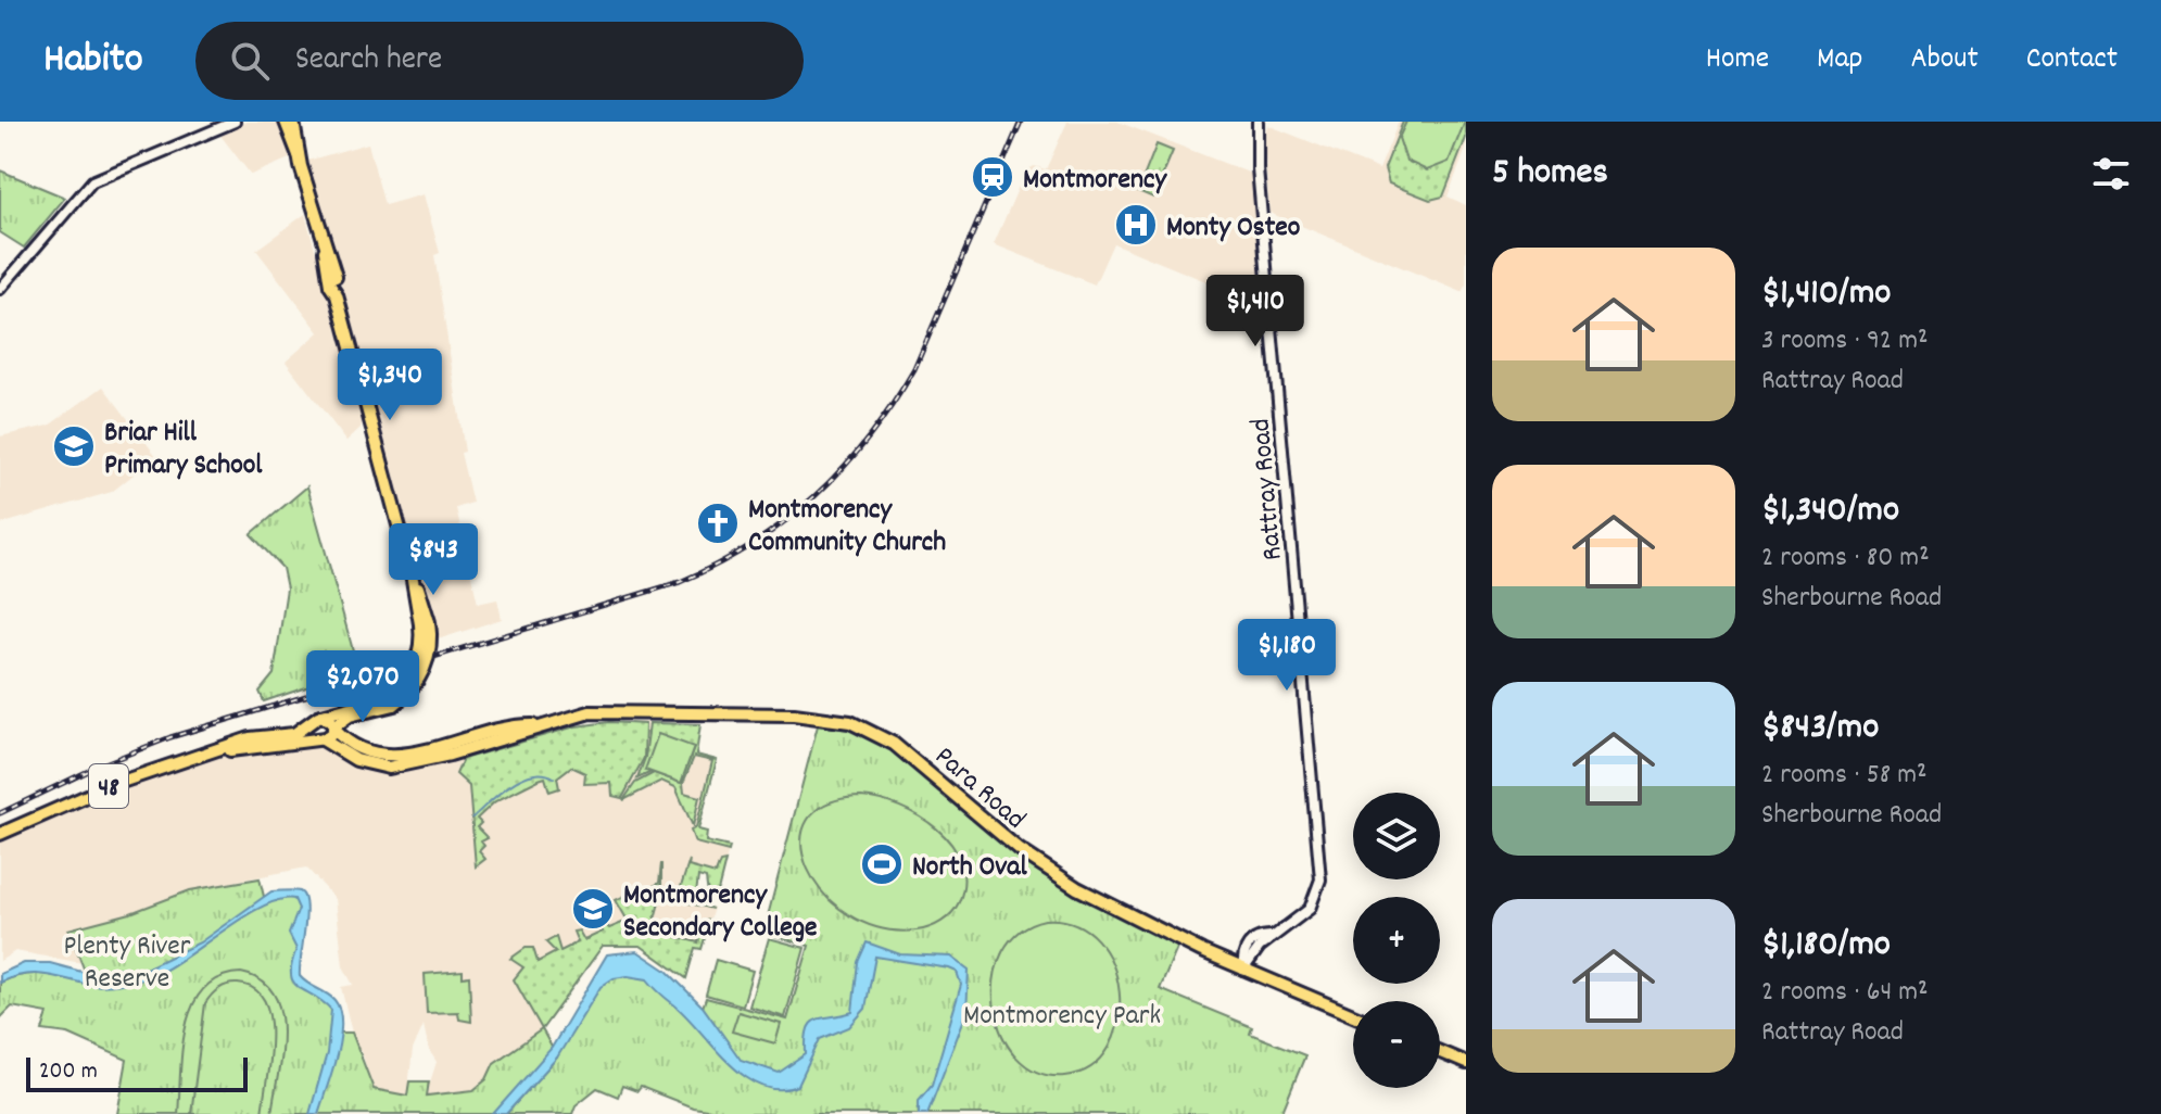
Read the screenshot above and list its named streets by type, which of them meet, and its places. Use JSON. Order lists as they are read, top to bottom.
{
  "streets": {
    "main road": ["48", "Para Road"],
    "street": ["Rattray Road"]
  },
  "crossings": [
    ["Rattray Road", "Para Road"],
    ["48", "Para Road"]
  ],
  "parks": ["Plenty River Reserve", "Montmorency Park"],
  "places": {
    "station": ["Montmorency"],
    "hospital": ["Monty Osteo"],
    "school or university": ["Briar Hill Primary School", "Montmorency Secondary College"],
    "church": ["Montmorency Community Church"],
    "sports": ["North Oval"]
  },
  "scale_bar": "200 m",
  "page": {
    "header": "Habito",
    "search": "Search here",
    "nav": [
      "Home",
      "Map",
      "About",
      "Contact"
    ],
    "heading": "5 homes",
    "list": [
      {
        "name": "$1,410/mo",
        "note": "3 rooms · 92 m² · Rattray Road"
      },
      {
        "name": "$1,340/mo",
        "note": "2 rooms · 80 m² · Sherbourne Road"
      },
      {
        "name": "$843/mo",
        "note": "2 rooms · 58 m² · Sherbourne Road"
      },
      {
        "name": "$1,180/mo",
        "note": "2 rooms · 64 m² · Rattray Road"
      }
    ],
    "price": [
      "$1,410",
      "$1,340",
      "$843",
      "$1,180",
      "$2,070"
    ],
    "map_buttons": ["+", "−"],
    "scale": "200 m"
  }
}
